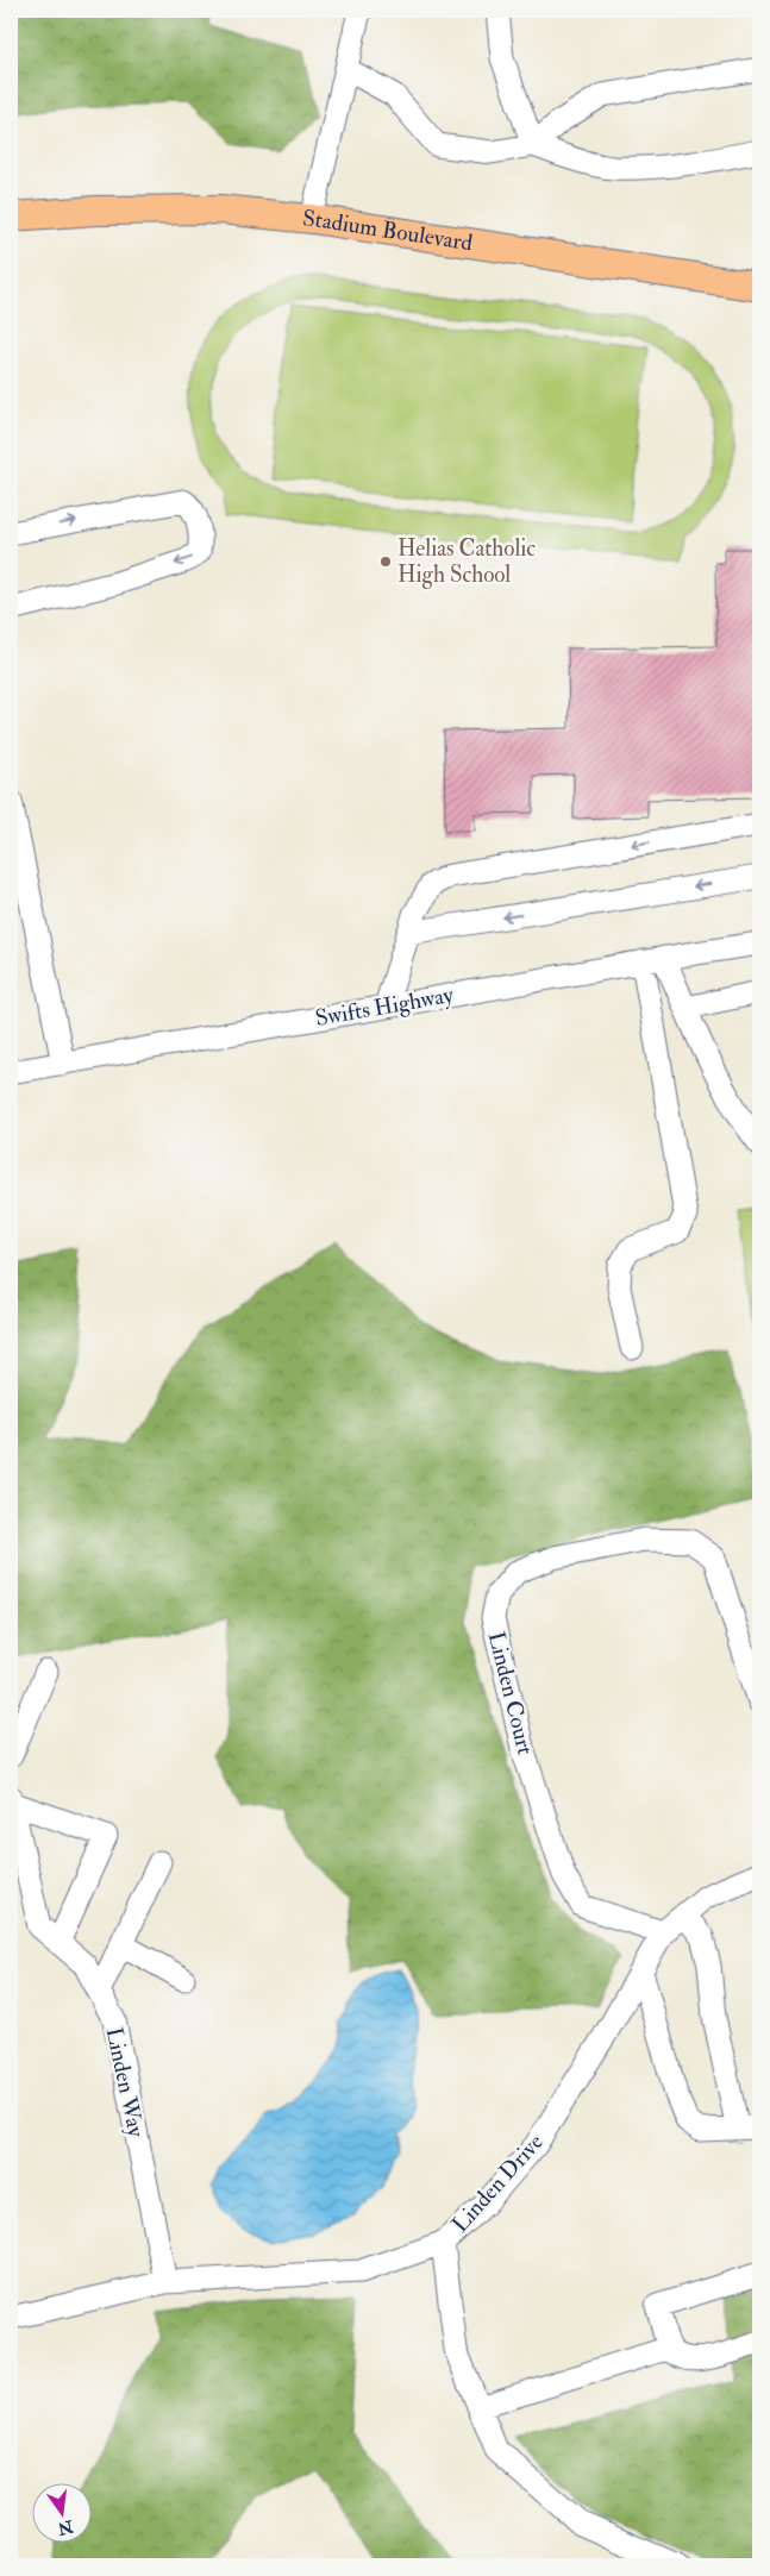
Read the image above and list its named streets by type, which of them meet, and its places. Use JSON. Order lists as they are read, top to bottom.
{
  "streets": {
    "main road": ["Stadium Boulevard"],
    "street": [
      "Swifts Highway",
      "Linden Court",
      "Linden Way",
      "Linden Drive"
    ]
  },
  "crossings": [
    ["Linden Court", "Linden Drive"],
    ["Linden Way", "Linden Drive"]
  ],
  "places": ["Helias Catholic High School"],
  "north": "bottom"
}
